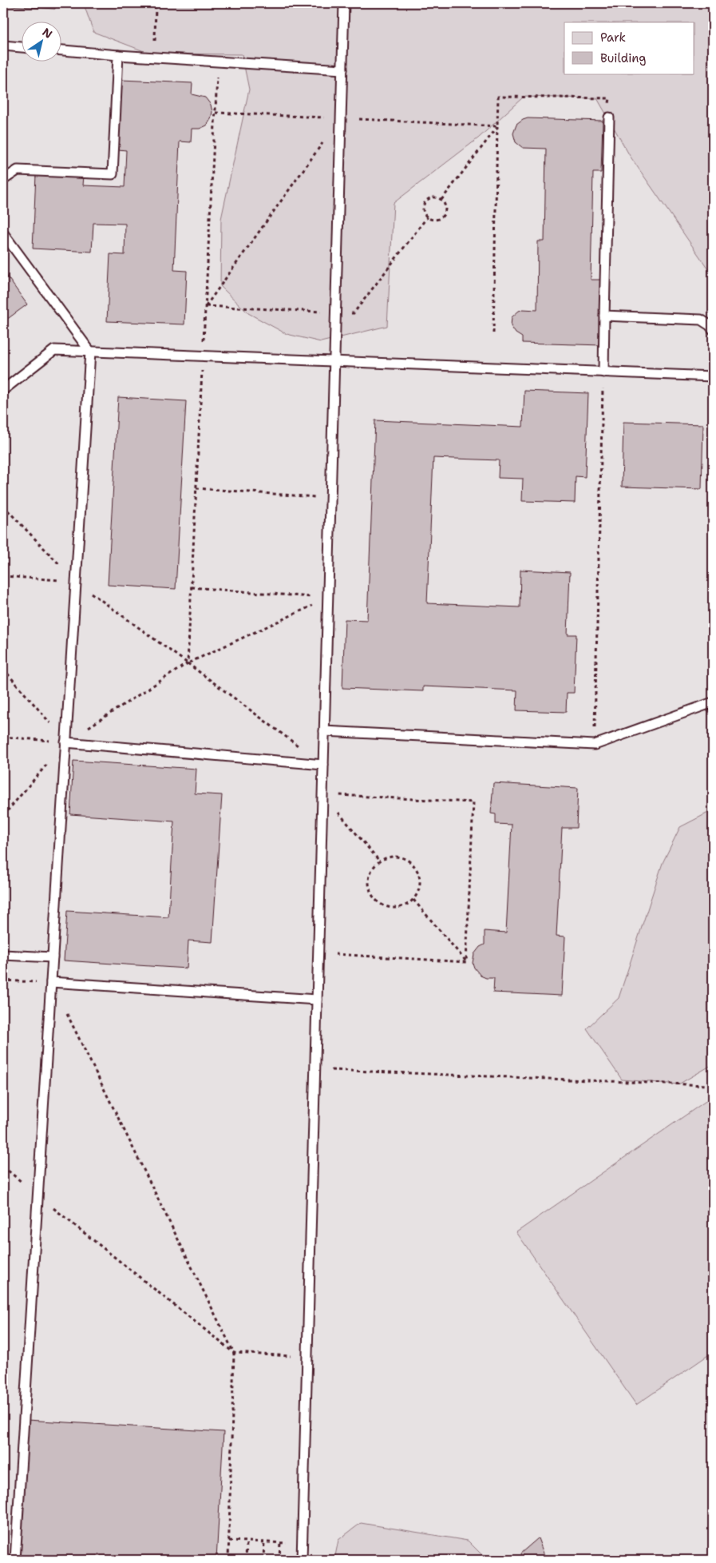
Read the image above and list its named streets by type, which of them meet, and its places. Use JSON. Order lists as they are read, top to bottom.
{
  "legend": ["Park", "Building"],
  "north": "top right"
}
